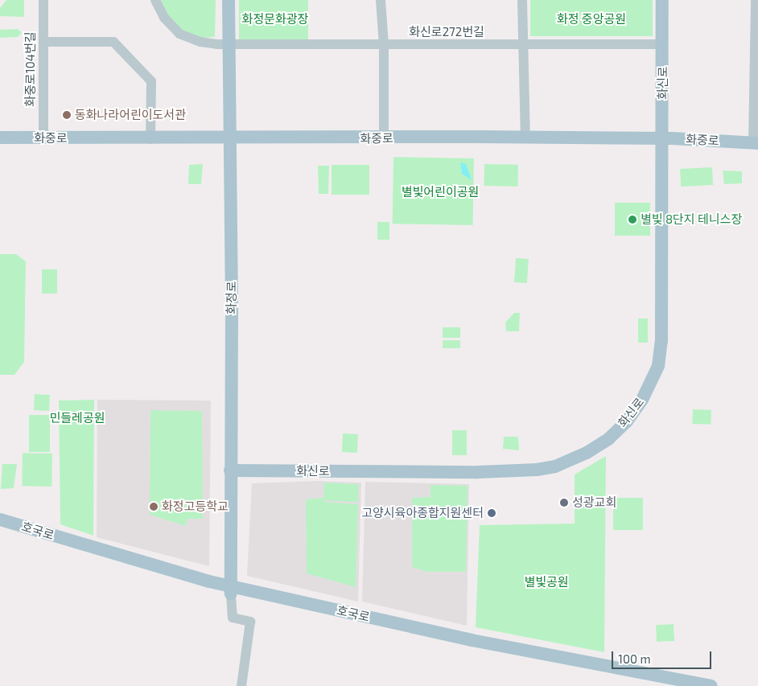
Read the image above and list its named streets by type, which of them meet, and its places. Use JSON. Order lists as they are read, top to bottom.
{
  "streets": {
    "main road": [
      "화신로",
      "화중로",
      "화정로",
      "호국로"
    ],
    "street": ["화신로272번길", "화중로104번길"]
  },
  "crossings": [
    ["화신로272번길", "화신로"],
    ["화신로272번길", "화정로"],
    ["화중로104번길", "화중로"],
    ["화신로", "화중로"],
    ["화신로", "화정로"],
    ["화중로", "화정로"],
    ["화정로", "호국로"]
  ],
  "parks": [
    "화정문화광장",
    "화정 중앙공원",
    "별빛어린이공원",
    "민들레공원",
    "별빛공원"
  ],
  "places": [
    "동화나라어린이도서관",
    "별빛 8단지 테니스장",
    "성광교회",
    "화정고등학교",
    "고양시육아종합지원센터"
  ],
  "scale_bar": "100 m"
}
